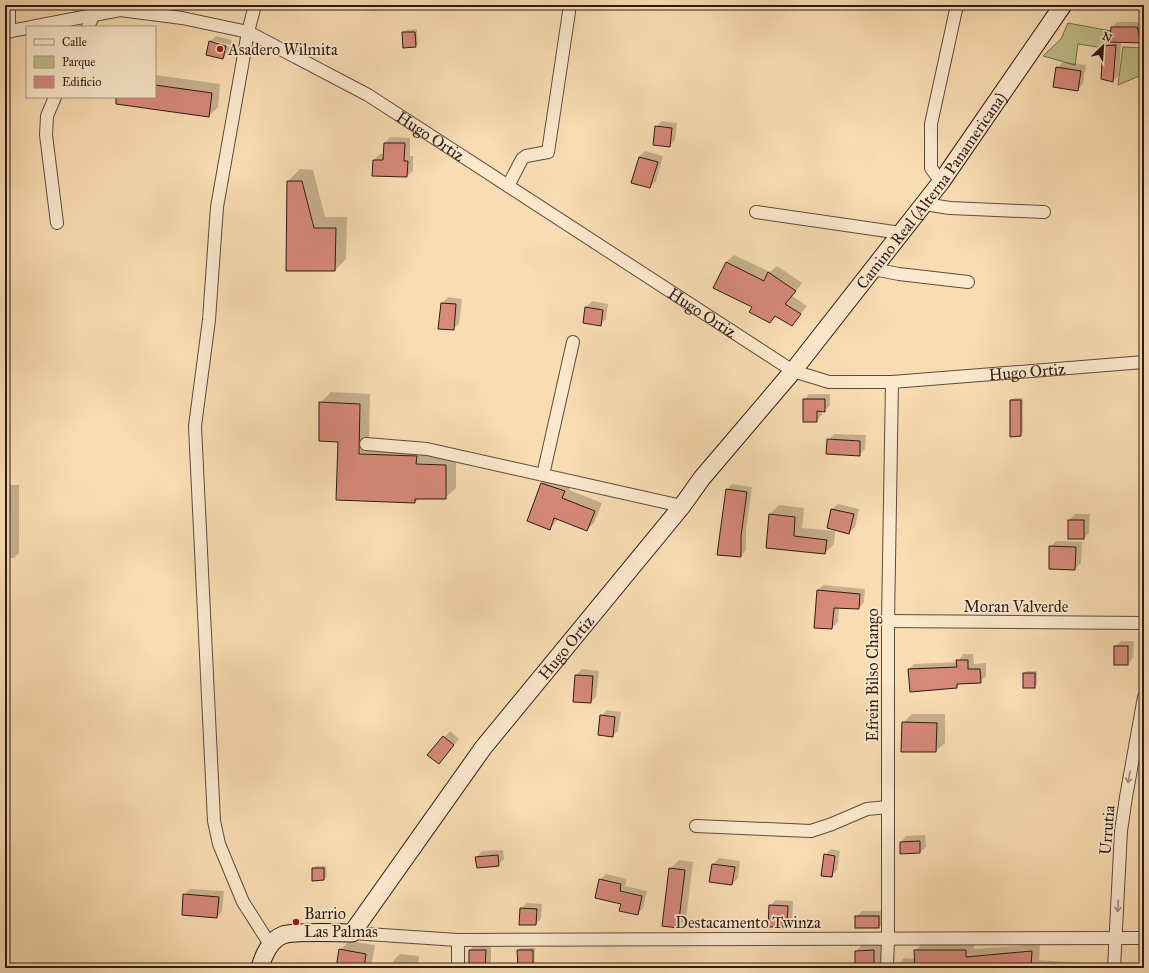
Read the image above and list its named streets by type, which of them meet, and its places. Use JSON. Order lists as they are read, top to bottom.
{
  "streets": {
    "street": [
      "Hugo Ortiz",
      "Camino Real (Alterna Panamericana)",
      "Moran Valverde",
      "Efrein Bilso Chango",
      "Urrutia",
      "Destacamento Twinza"
    ]
  },
  "crossings": [
    ["Hugo Ortiz", "Camino Real (Alterna Panamericana)"],
    ["Hugo Ortiz", "Efrein Bilso Chango"],
    ["Hugo Ortiz", "Destacamento Twinza"],
    ["Moran Valverde", "Efrein Bilso Chango"],
    ["Efrein Bilso Chango", "Destacamento Twinza"],
    ["Urrutia", "Destacamento Twinza"]
  ],
  "one_way": ["Urrutia"],
  "places": ["Asadero Wilmita", "Barrio Las Palmas"],
  "legend": ["Calle", "Parque", "Edificio"],
  "north": "top right"
}
